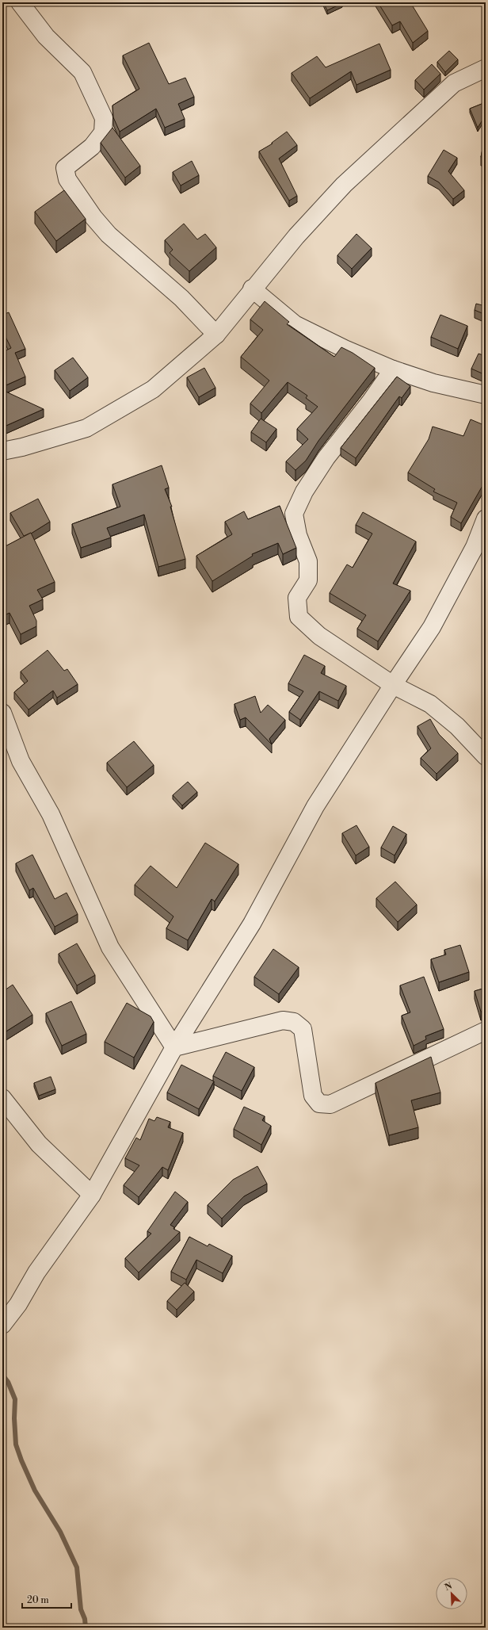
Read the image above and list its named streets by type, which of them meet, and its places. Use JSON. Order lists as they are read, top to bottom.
{
  "scale_bar": "20 m",
  "north": "top left"
}
